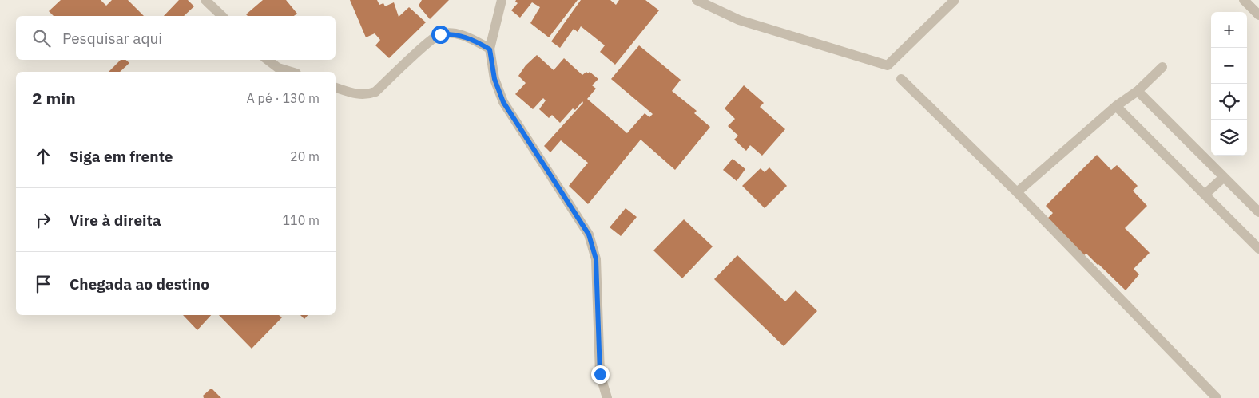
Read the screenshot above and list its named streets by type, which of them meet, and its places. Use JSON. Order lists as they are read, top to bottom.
{
  "page": {
    "map_buttons": ["+", "−"],
    "search": "Pesquisar aqui",
    "heading": ["2 min", "A pé · 130 m"],
    "list": [
      ["Siga em frente", "20 m"],
      ["Vire à direita", "110 m"],
      "Chegada ao destino"
    ]
  }
}
